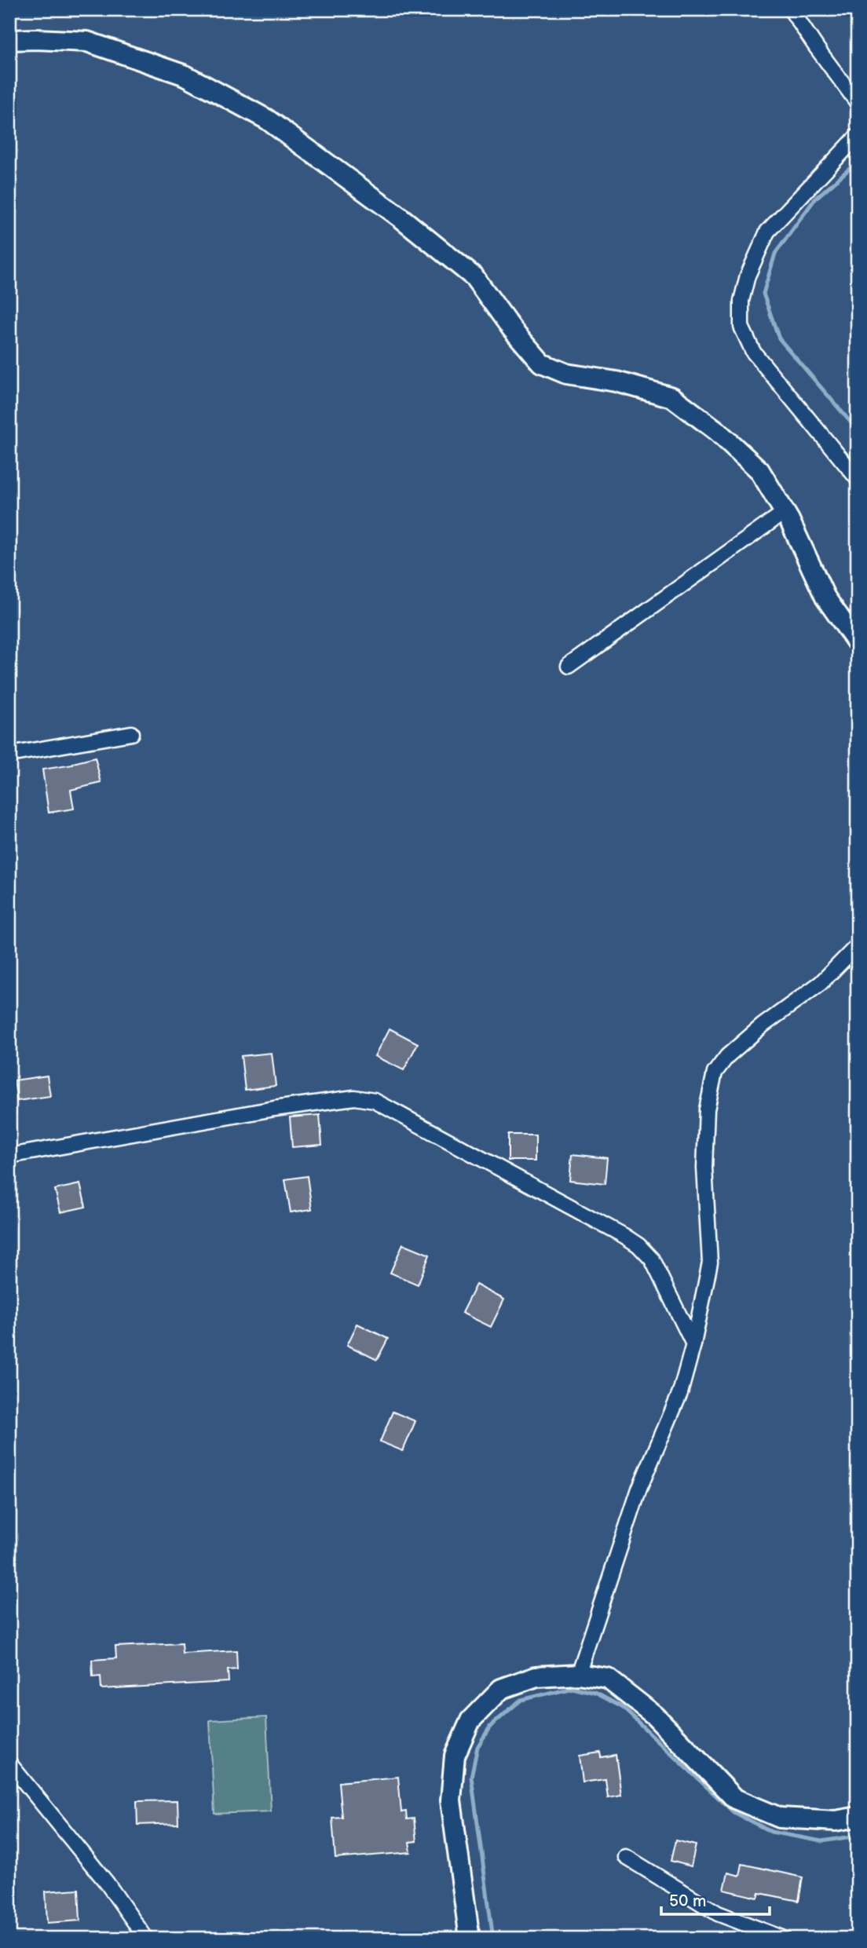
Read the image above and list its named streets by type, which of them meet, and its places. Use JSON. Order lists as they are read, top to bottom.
{
  "scale_bar": "50 m"
}
